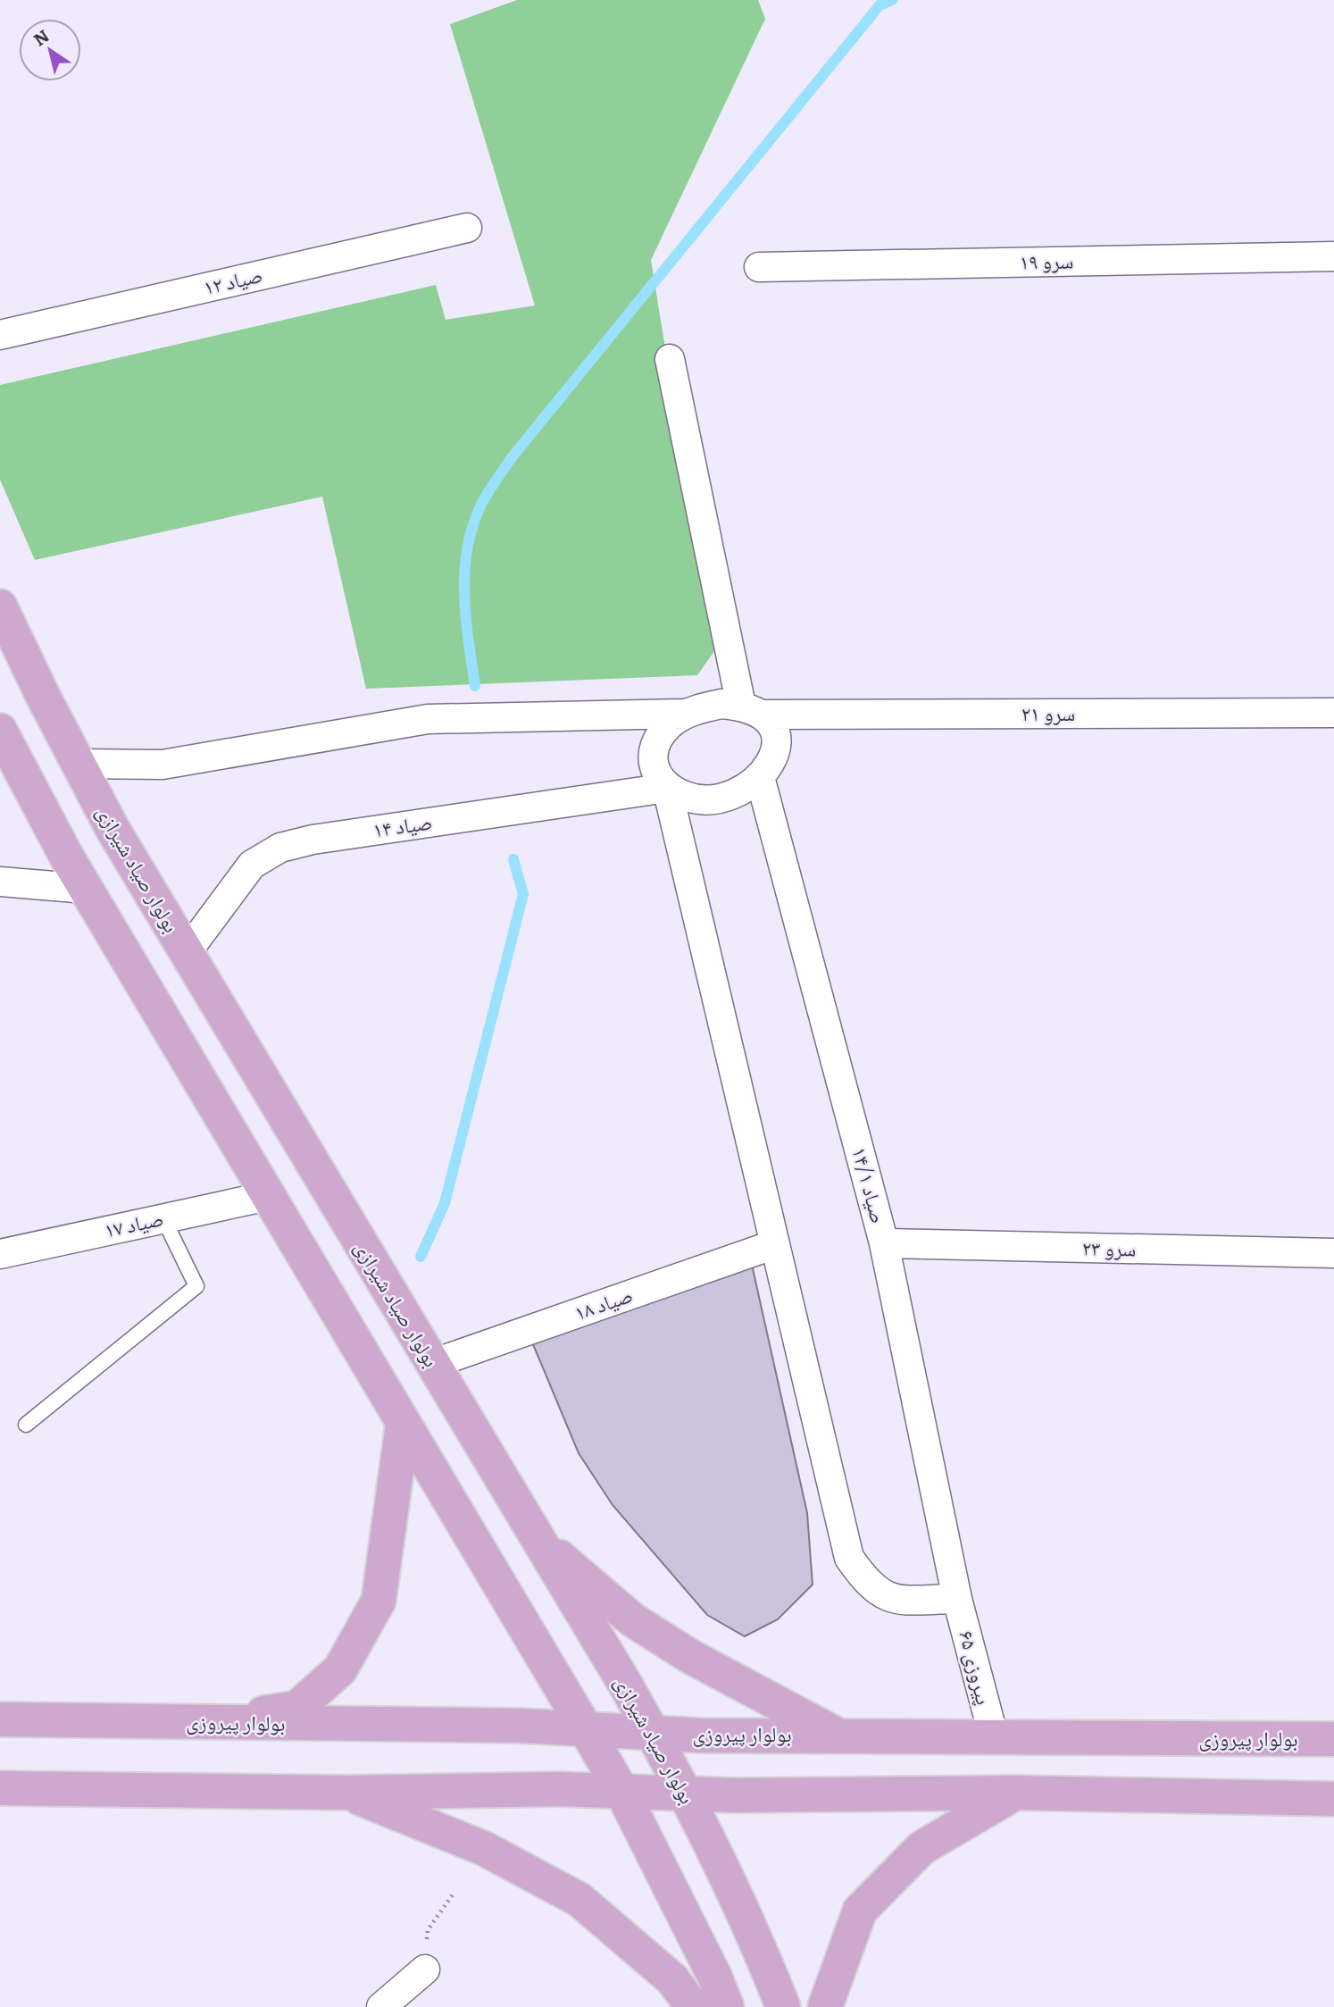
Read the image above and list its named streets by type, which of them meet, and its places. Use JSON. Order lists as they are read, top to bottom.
{
  "streets": {
    "main road": ["بولوار صیاد شیرازی", "بولوار پیروزی"],
    "street": [
      "سرو ۱۹",
      "صیاد ۱۲",
      "سرو ۲۱",
      "صیاد ۱۴",
      "صیاد ۱۴/۱",
      "صیاد ۱۷",
      "سرو ۲۳",
      "صیاد ۱۸",
      "پیروزی ۶۵"
    ]
  },
  "crossings": [
    ["سرو ۲۱", "صیاد ۱۴"],
    ["سرو ۲۱", "صیاد ۱۴/۱"],
    ["صیاد ۱۴", "بولوار صیاد شیرازی"],
    ["صیاد ۱۴", "صیاد ۱۴/۱"],
    ["بولوار صیاد شیرازی", "صیاد ۱۸"],
    ["بولوار صیاد شیرازی", "بولوار پیروزی"],
    ["صیاد ۱۴/۱", "سرو ۲۳"],
    ["صیاد ۱۴/۱", "پیروزی ۶۵"],
    ["پیروزی ۶۵", "بولوار پیروزی"]
  ],
  "north": "top left"
}
